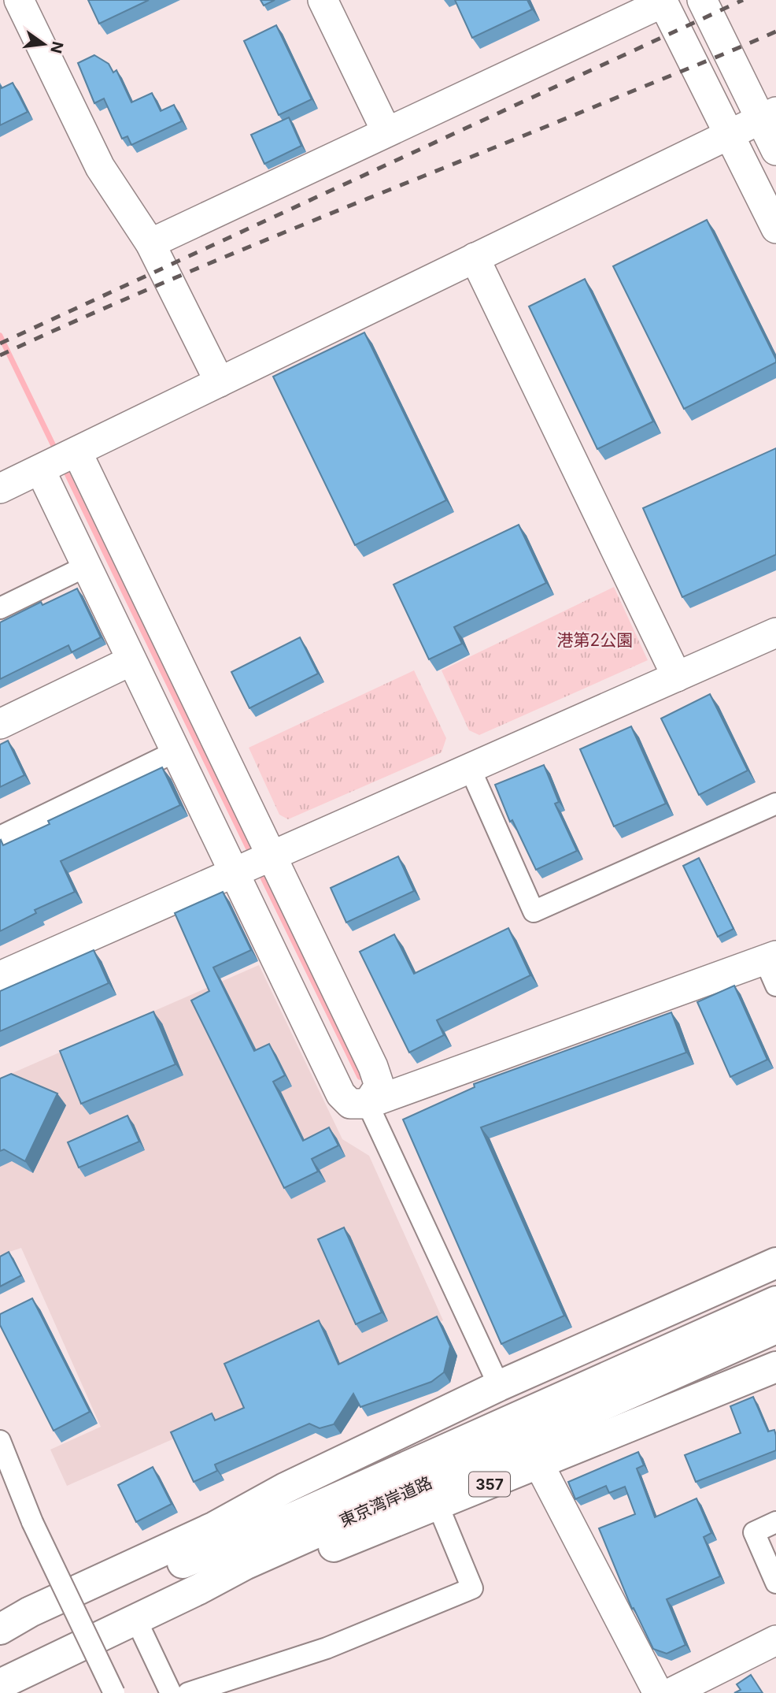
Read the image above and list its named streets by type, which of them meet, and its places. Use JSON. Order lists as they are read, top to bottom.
{
  "streets": {
    "highway": ["357", "東京湾岸道路"]
  },
  "crossings": [
    ["357", "東京湾岸道路"]
  ],
  "parks": ["港第2公園"],
  "north": "right"
}
